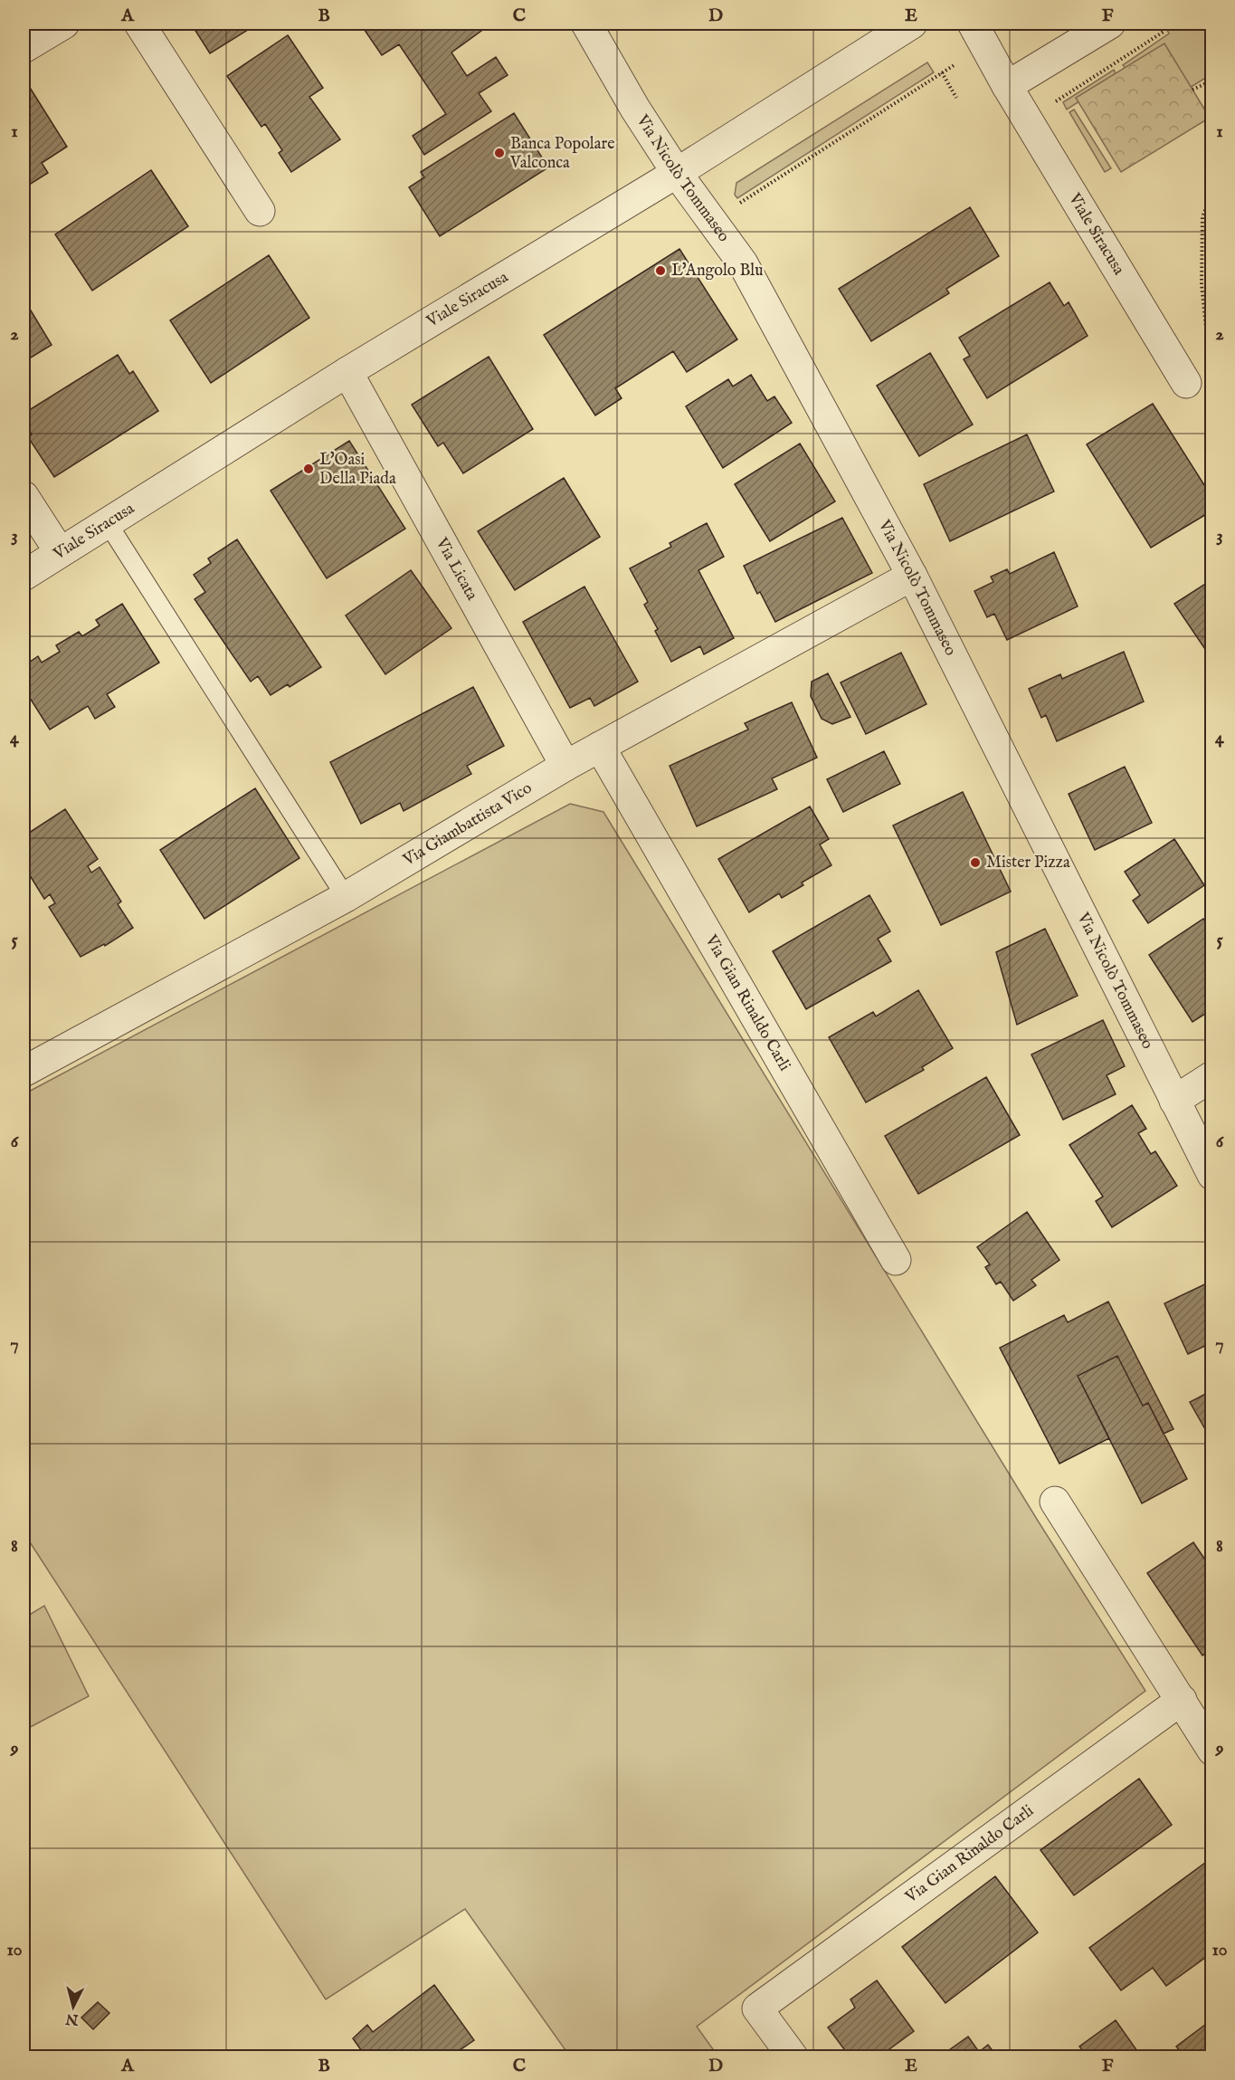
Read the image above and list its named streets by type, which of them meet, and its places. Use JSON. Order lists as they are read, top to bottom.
{
  "streets": {
    "street": [
      "Via Nicolò Tommaseo",
      "Viale Siracusa",
      "Via Licata",
      "Via Giambattista Vico",
      "Via Gian Rinaldo Carli"
    ]
  },
  "crossings": [
    ["Via Nicolò Tommaseo", "Viale Siracusa"],
    ["Via Nicolò Tommaseo", "Via Giambattista Vico"],
    ["Viale Siracusa", "Via Licata"],
    ["Via Licata", "Via Giambattista Vico"],
    ["Via Giambattista Vico", "Via Gian Rinaldo Carli"]
  ],
  "places": [
    "Banca Popolare Valconca",
    "L'Angolo Blu",
    "L'Oasi Della Piada",
    "Mister Pizza"
  ],
  "north": "bottom",
  "grid": {
    "columns": [
      "A",
      "B",
      "C",
      "D",
      "E",
      "F"
    ],
    "rows": [
      "1",
      "2",
      "3",
      "4",
      "5",
      "6",
      "7",
      "8",
      "9",
      "10"
    ]
  }
}
